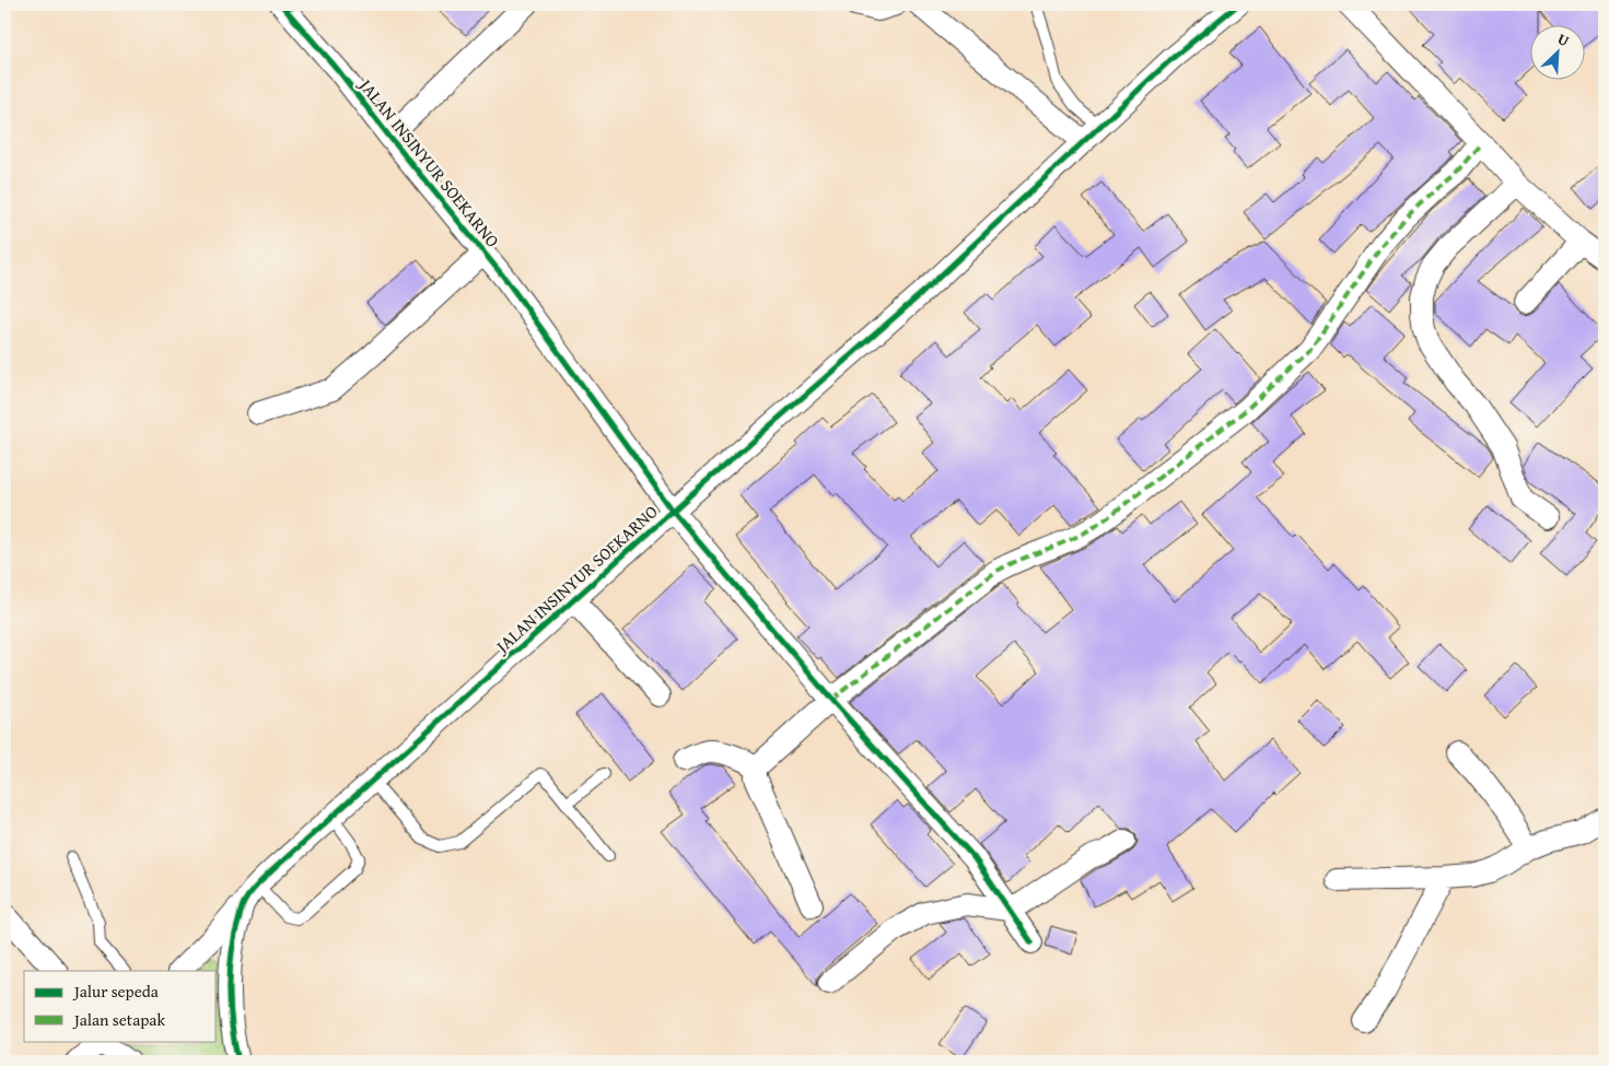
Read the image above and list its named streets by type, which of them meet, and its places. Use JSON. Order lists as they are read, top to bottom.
{
  "streets": {
    "street": ["JALAN INSINYUR SOEKARNO"]
  },
  "legend": ["Jalur sepeda", "Jalan setapak"],
  "north": "top right"
}
